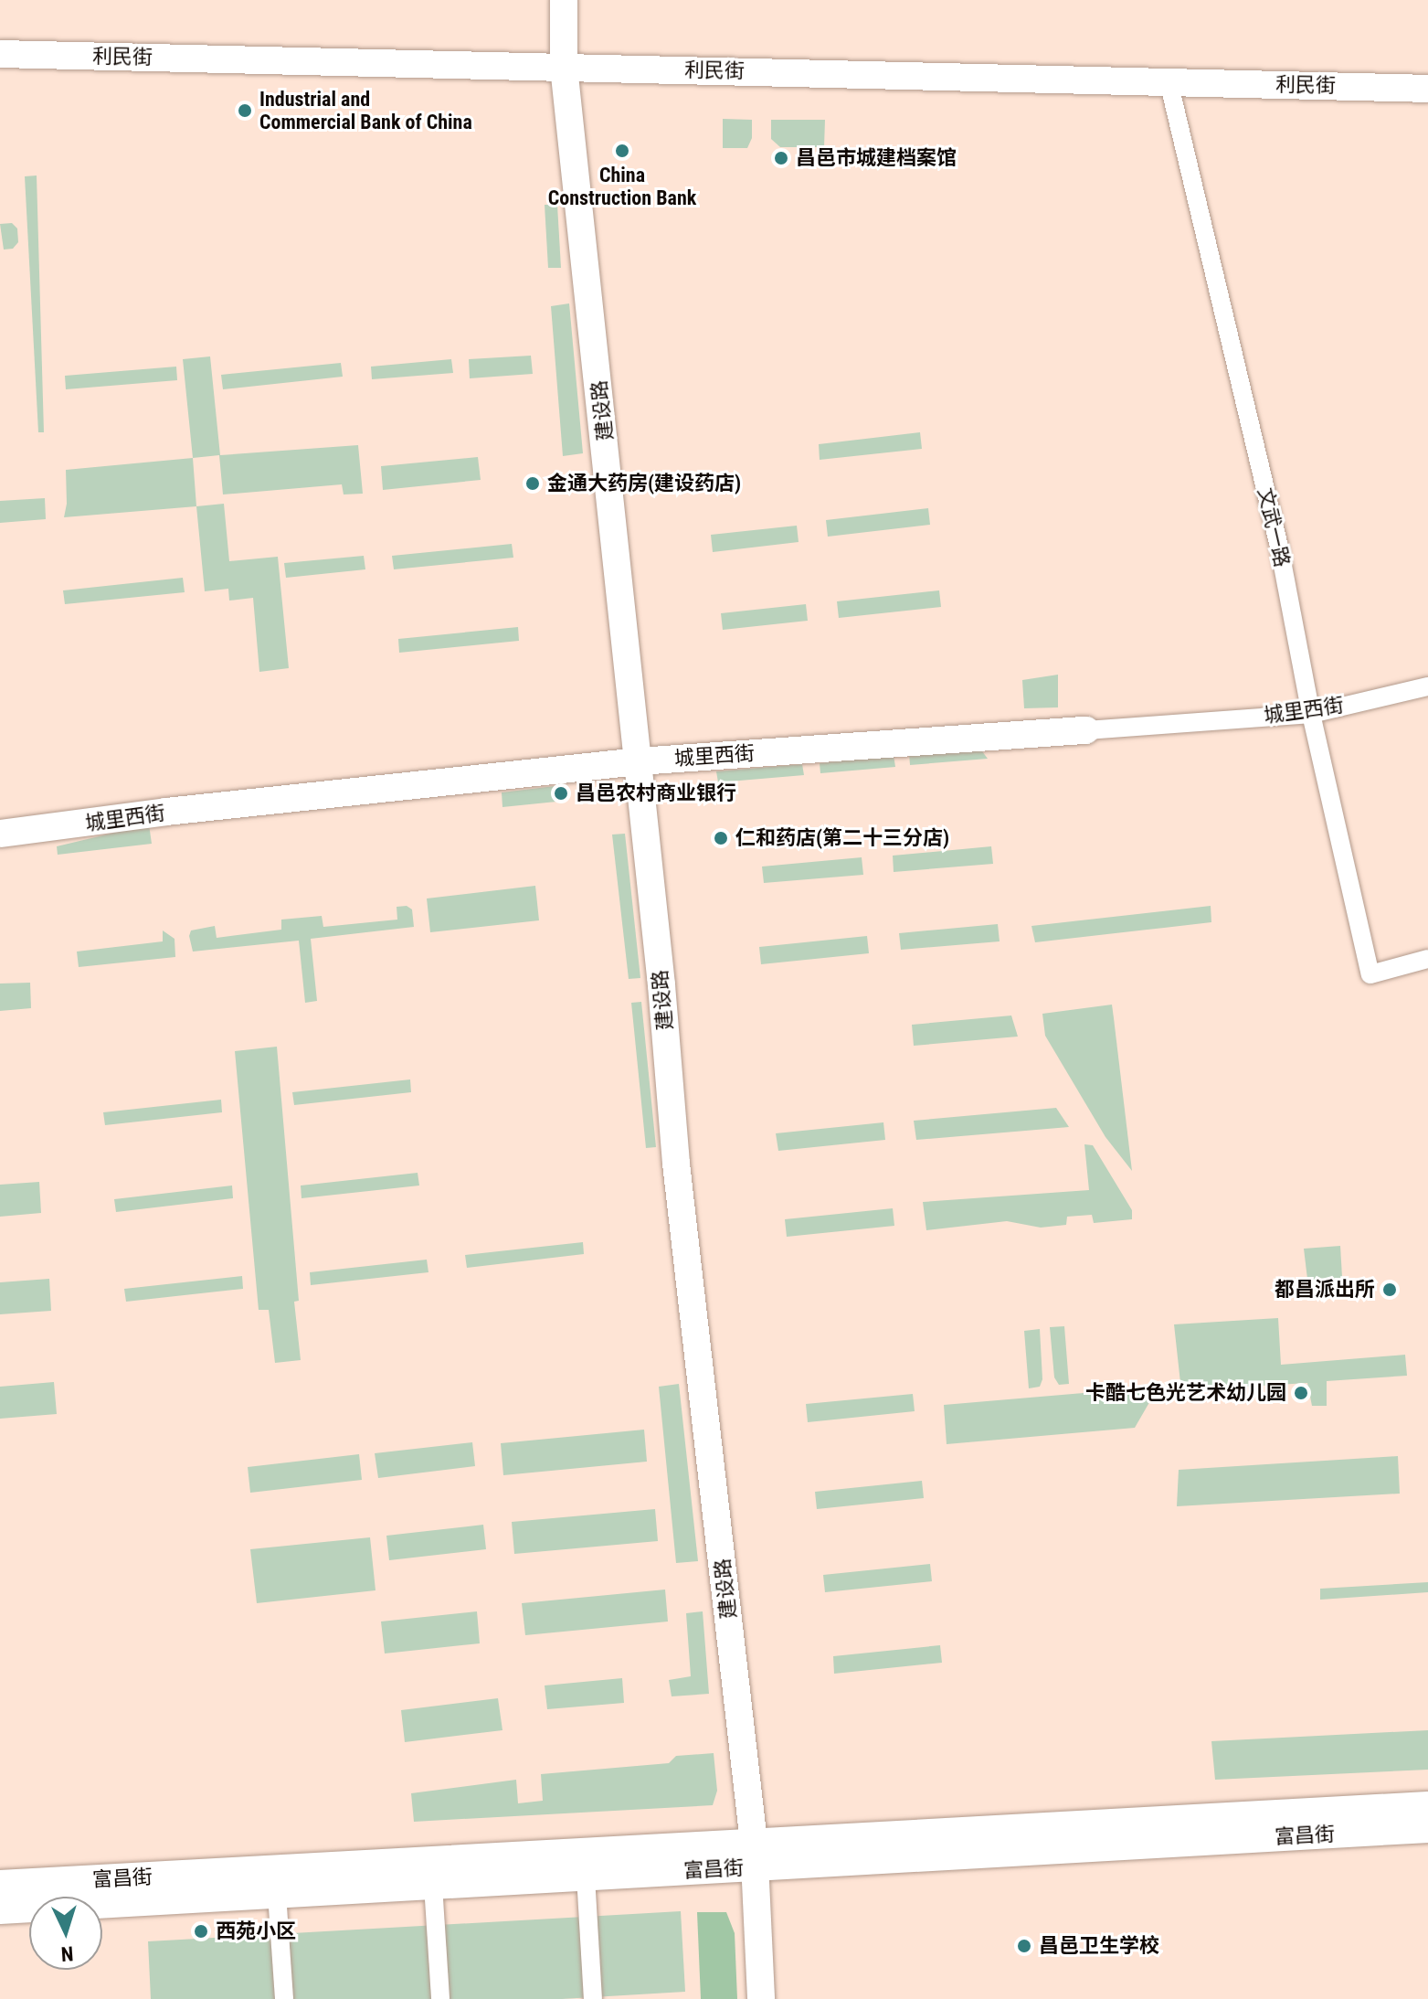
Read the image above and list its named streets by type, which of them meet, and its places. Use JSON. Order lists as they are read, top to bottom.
{
  "streets": {
    "main road": ["富昌街"],
    "street": [
      "利民街",
      "建设路",
      "文武一路",
      "城里西街"
    ]
  },
  "crossings": [
    ["利民街", "建设路"],
    ["利民街", "文武一路"],
    ["建设路", "城里西街"],
    ["建设路", "富昌街"],
    ["文武一路", "城里西街"]
  ],
  "places": [
    "Industrial and Commercial Bank of China",
    "China Construction Bank",
    "昌邑市城建档案馆",
    "金通大药房(建设药店)",
    "昌邑农村商业银行",
    "仁和药店(第二十三分店)",
    "都昌派出所",
    "卡酷七色光艺术幼儿园",
    "西苑小区",
    "昌邑卫生学校"
  ],
  "north": "bottom"
}
